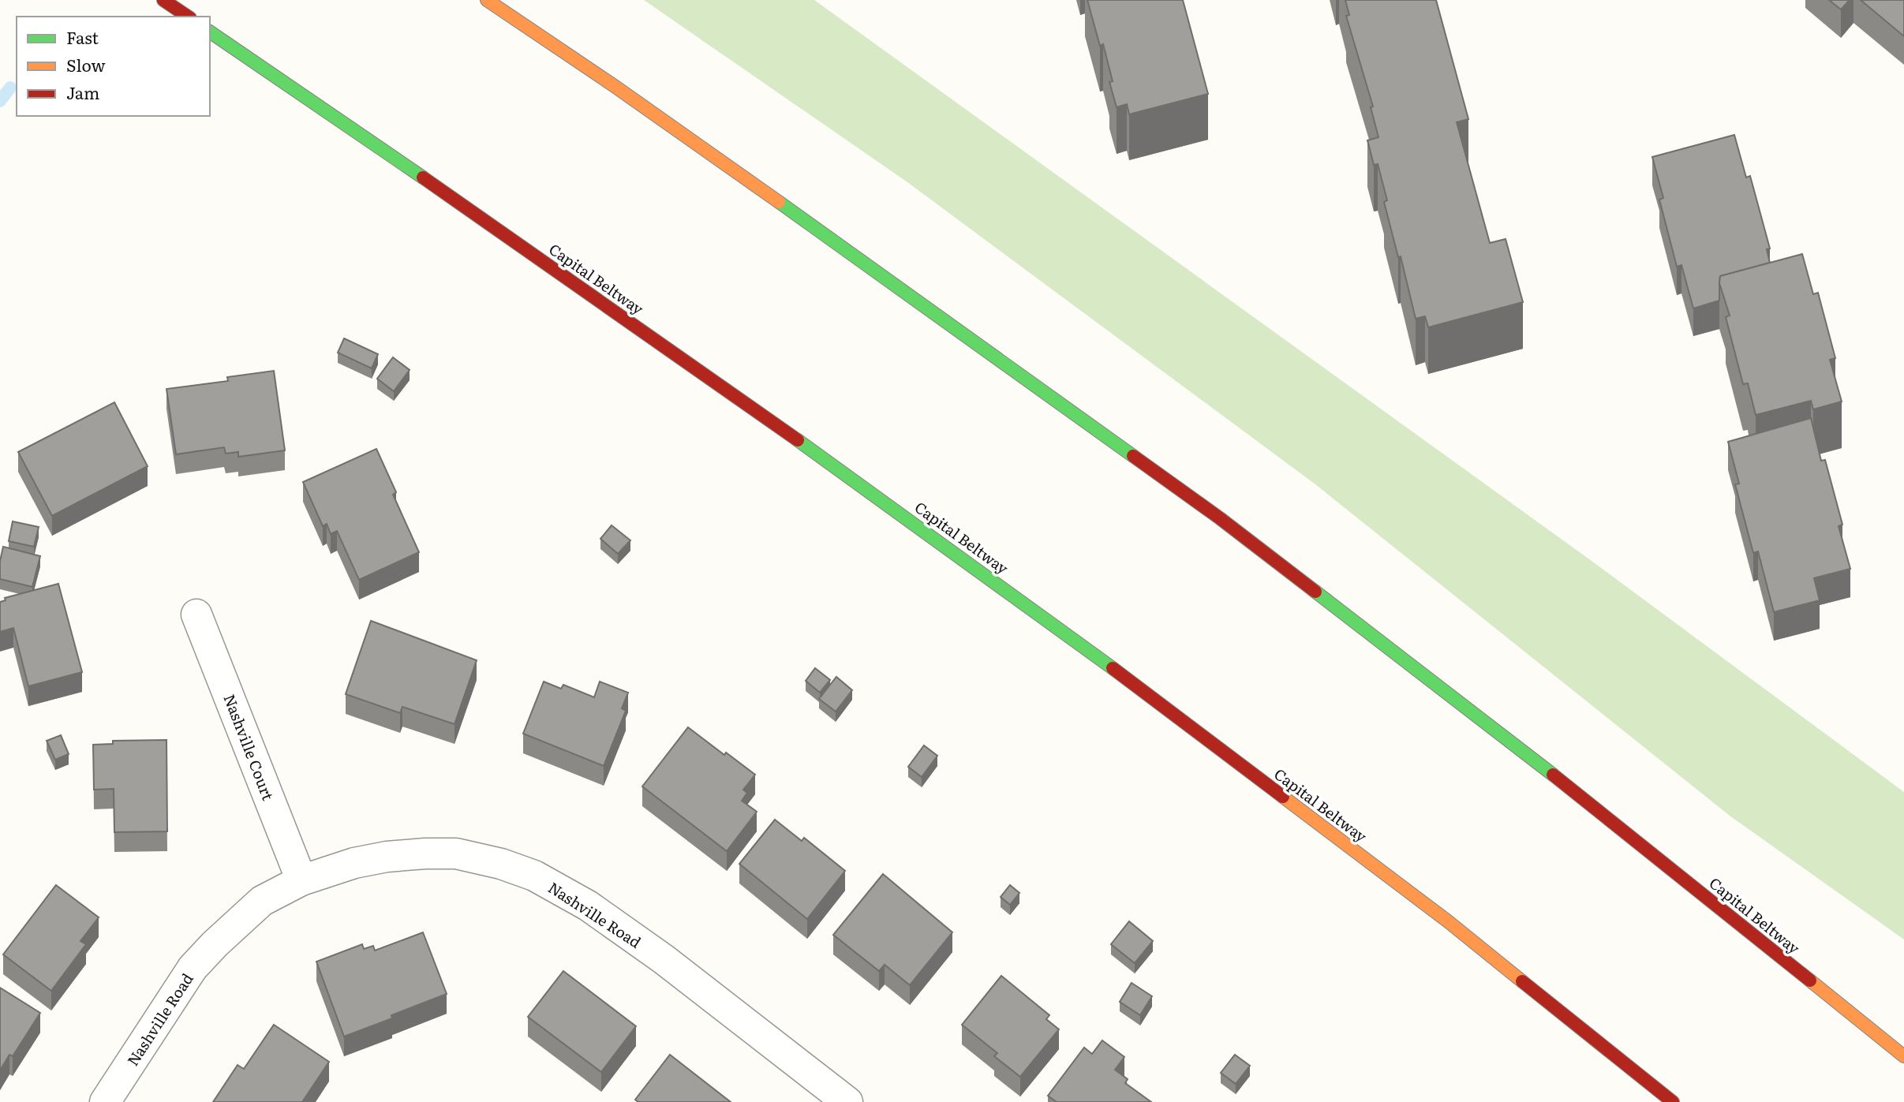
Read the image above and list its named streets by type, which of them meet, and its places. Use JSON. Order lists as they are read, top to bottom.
{
  "streets": {
    "highway": ["Capital Beltway"],
    "street": ["Nashville Court", "Nashville Road"]
  },
  "crossings": [
    ["Nashville Court", "Nashville Road"]
  ],
  "legend": ["Fast", "Slow", "Jam"]
}
